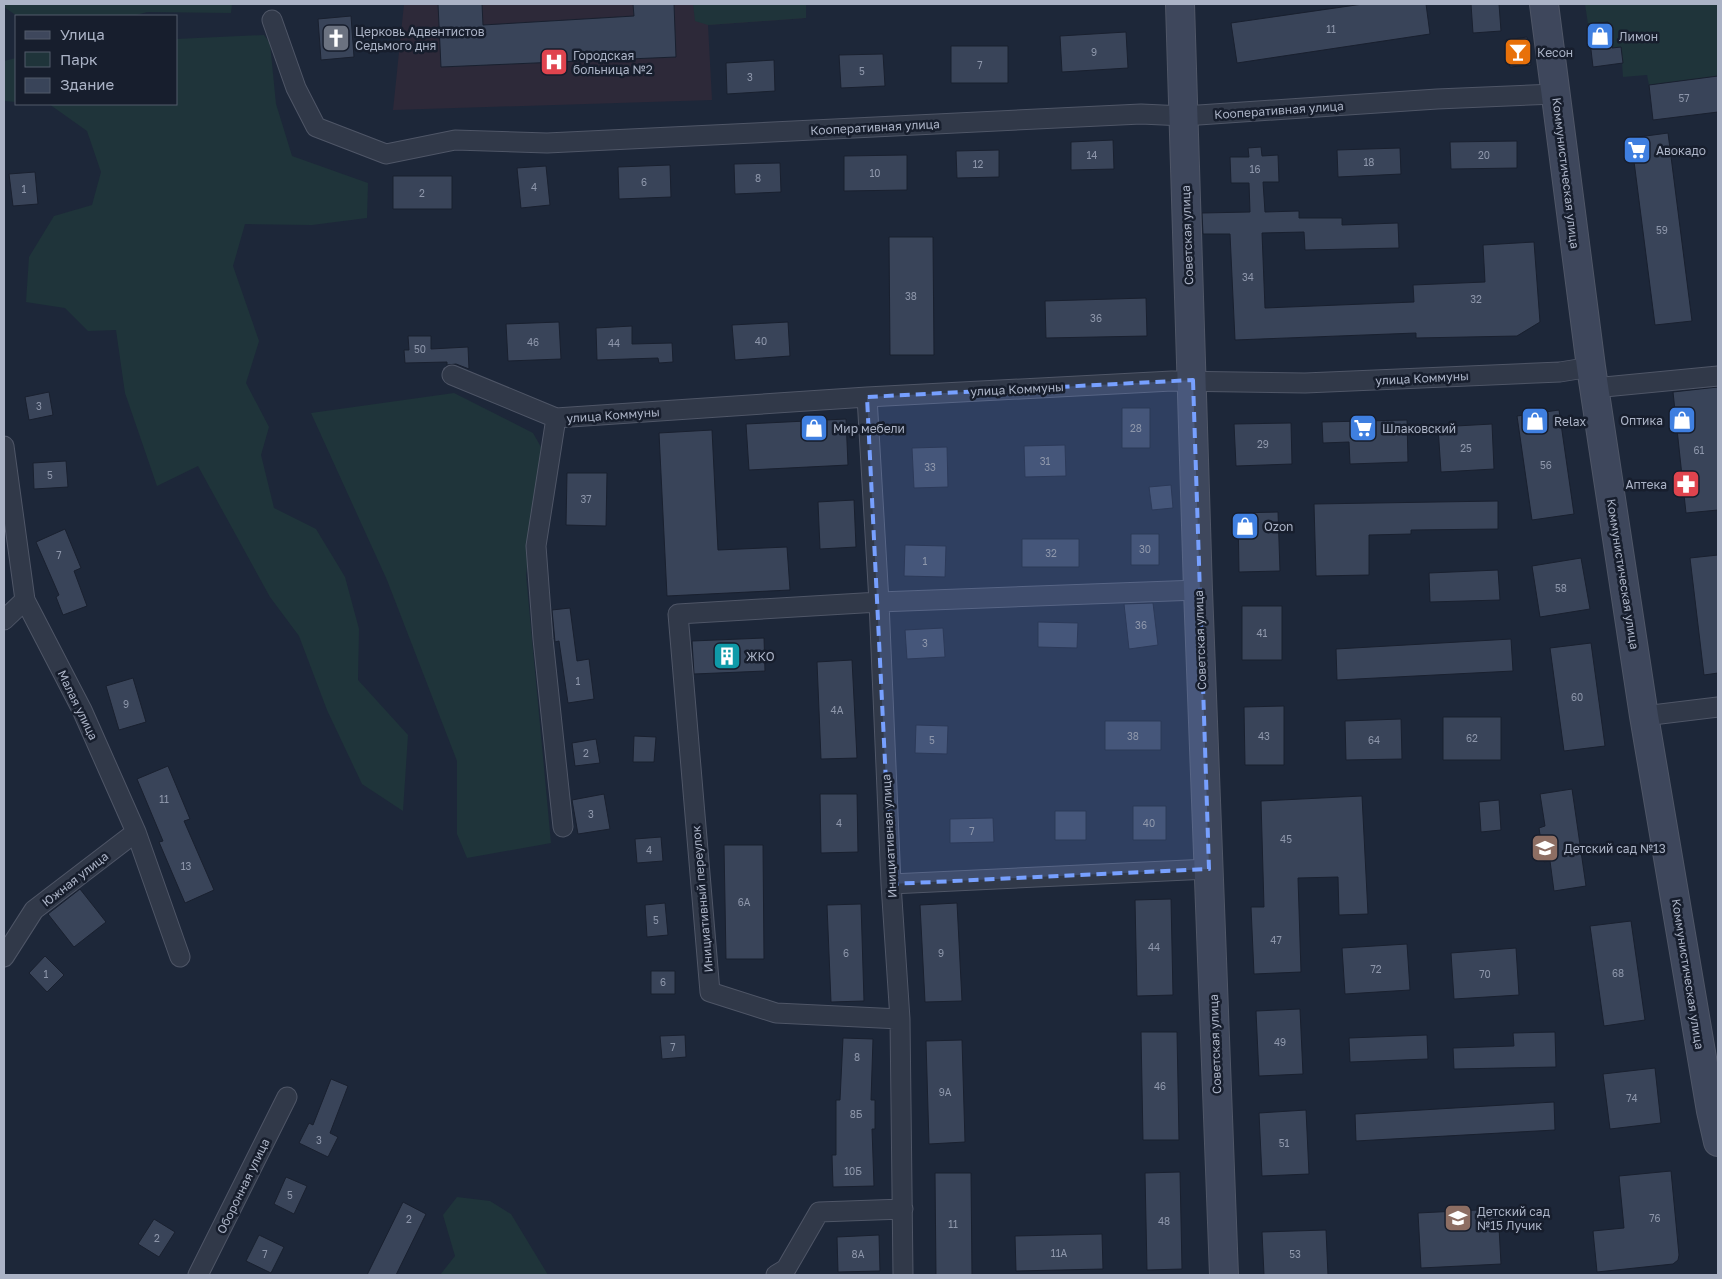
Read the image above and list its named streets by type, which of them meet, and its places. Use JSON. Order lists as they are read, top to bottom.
{
  "streets": {
    "street": [
      "Кооперативная улица",
      "Коммунистическая улица",
      "Советская улица",
      "улица Коммуны",
      "Малая улица",
      "Инициативная улица",
      "Южная улица",
      "Инициативный переулок",
      "Оборонная улица"
    ]
  },
  "crossings": [
    ["Кооперативная улица", "Коммунистическая улица"],
    ["Кооперативная улица", "Советская улица"],
    ["Коммунистическая улица", "улица Коммуны"],
    ["Советская улица", "улица Коммуны"],
    ["улица Коммуны", "Инициативная улица"],
    ["Малая улица", "Южная улица"],
    ["Инициативная улица", "Инициативный переулок"]
  ],
  "places": {
    "shop": [
      "Лимон",
      "Оптика",
      "Relax",
      "Мир мебели",
      "Ozon"
    ],
    "church": ["Церковь Адвентистов Седьмого дня"],
    "bar": ["Кесон"],
    "hospital": ["Городская больница №2"],
    "supermarket": ["Авокадо", "Шлаковский"],
    "pharmacy": ["Аптека"],
    "building": ["ЖКО"],
    "school or university": ["Детский сад №13", "Детский сад №15 Лучик"]
  },
  "house_numbers": [
    "11",
    "9",
    "7",
    "5",
    "3",
    "57",
    "14",
    "20",
    "18",
    "12",
    "16",
    "10",
    "8",
    "6",
    "4",
    "1",
    "2",
    "59",
    "34",
    "38",
    "32",
    "36",
    "40",
    "46",
    "44",
    "50",
    "3",
    "28",
    "29",
    "25",
    "61",
    "31",
    "56",
    "33",
    "5",
    "37",
    "30",
    "32",
    "7",
    "1",
    "58",
    "36",
    "41",
    "3",
    "1",
    "60",
    "9",
    "4А",
    "38",
    "43",
    "62",
    "5",
    "64",
    "2",
    "11",
    "3",
    "4",
    "40",
    "7",
    "45",
    "4",
    "13",
    "6А",
    "5",
    "47",
    "44",
    "6",
    "9",
    "72",
    "68",
    "1",
    "70",
    "6",
    "49",
    "7",
    "8",
    "46",
    "9А",
    "74",
    "8Б",
    "3",
    "51",
    "10Б",
    "5",
    "76",
    "2",
    "48",
    "11",
    "2",
    "11А",
    "7",
    "8А",
    "53"
  ],
  "legend": ["Улица", "Парк", "Здание"]
}
